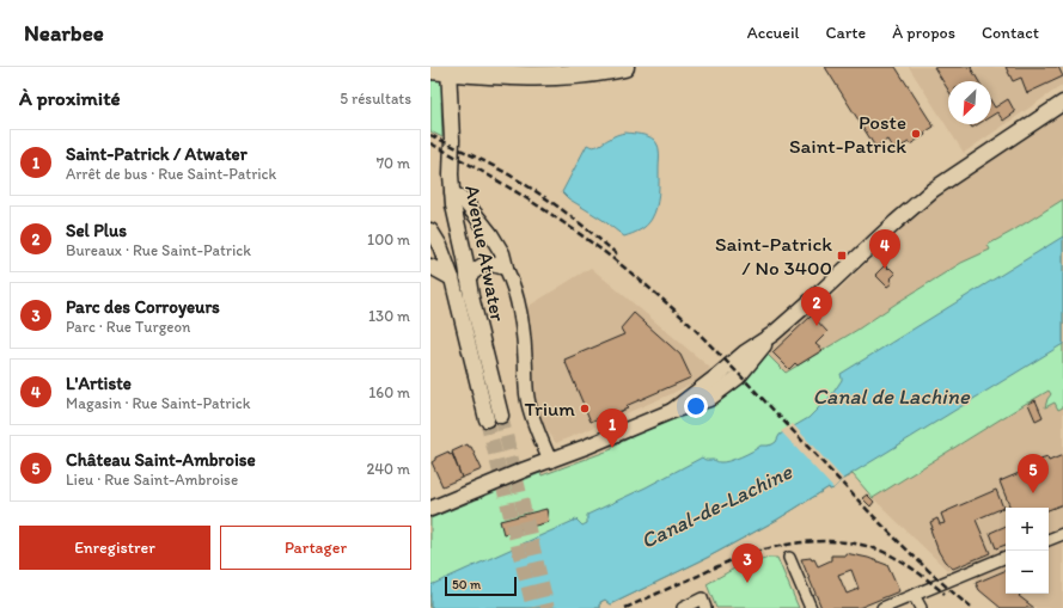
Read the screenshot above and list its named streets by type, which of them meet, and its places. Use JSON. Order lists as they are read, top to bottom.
{
  "streets": {
    "main road": ["Avenue Atwater"]
  },
  "water": ["Canal de Lachine", "Canal-de-Lachine"],
  "places": {
    "other": ["Poste Saint-Patrick", "Trium"],
    "transit": ["Saint-Patrick / No 3400"]
  },
  "scale_bar": "50 m",
  "north": "bottom left",
  "page": {
    "header": "Nearbee",
    "nav": [
      "Accueil",
      "Carte",
      "À propos",
      "Contact"
    ],
    "heading": ["À proximité", "5 résultats"],
    "list": [
      {
        "mark": "1",
        "name": "Saint-Patrick / Atwater",
        "note": "Arrêt de bus · Rue Saint-Patrick",
        "value": "70 m"
      },
      {
        "mark": "2",
        "name": "Sel Plus",
        "note": "Bureaux · Rue Saint-Patrick",
        "value": "100 m"
      },
      {
        "mark": "3",
        "name": "Parc des Corroyeurs",
        "note": "Parc · Rue Turgeon",
        "value": "130 m"
      },
      {
        "mark": "4",
        "name": "L'Artiste",
        "note": "Magasin · Rue Saint-Patrick",
        "value": "160 m"
      },
      {
        "mark": "5",
        "name": "Château Saint-Ambroise",
        "note": "Lieu · Rue Saint-Ambroise",
        "value": "240 m"
      }
    ],
    "pins": [
      "4",
      "2",
      "1",
      "5",
      "3"
    ],
    "map_buttons": ["+", "−"],
    "buttons": ["Enregistrer", "Partager"],
    "scale": "50 m"
  }
}
